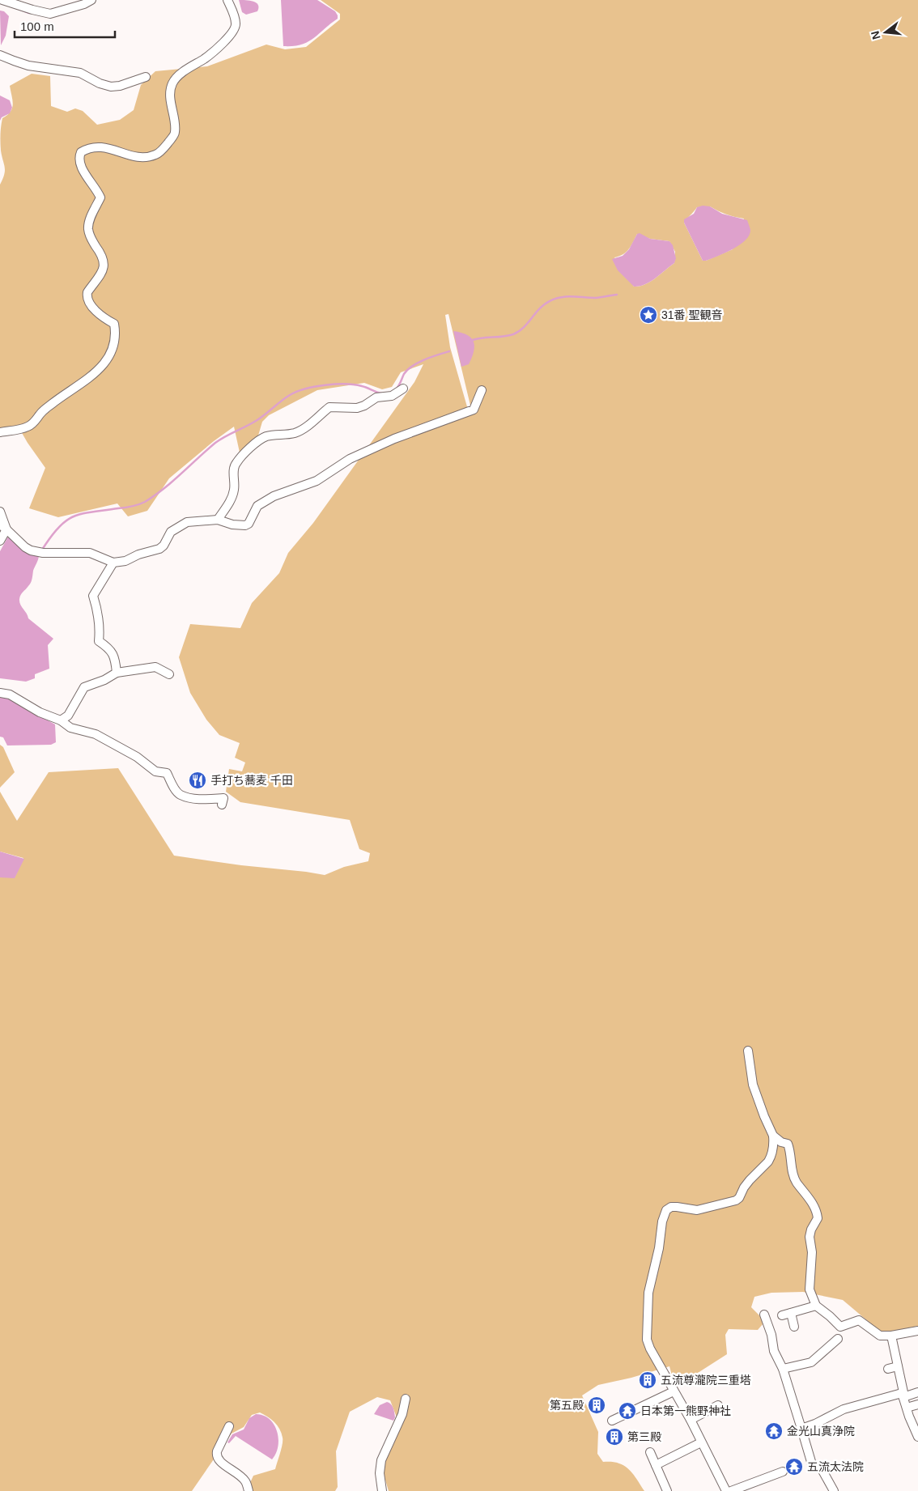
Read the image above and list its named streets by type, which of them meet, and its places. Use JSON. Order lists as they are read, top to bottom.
{
  "places": {
    "place": ["31番 聖観音"],
    "restaurant": ["手打ち蕎麦 千田"],
    "building": ["五流尊瀧院三重塔", "第五殿", "第三殿"],
    "temple": ["日本第一熊野神社", "金光山真浄院", "五流太法院"]
  },
  "scale_bar": "100 m",
  "north": "left"
}
